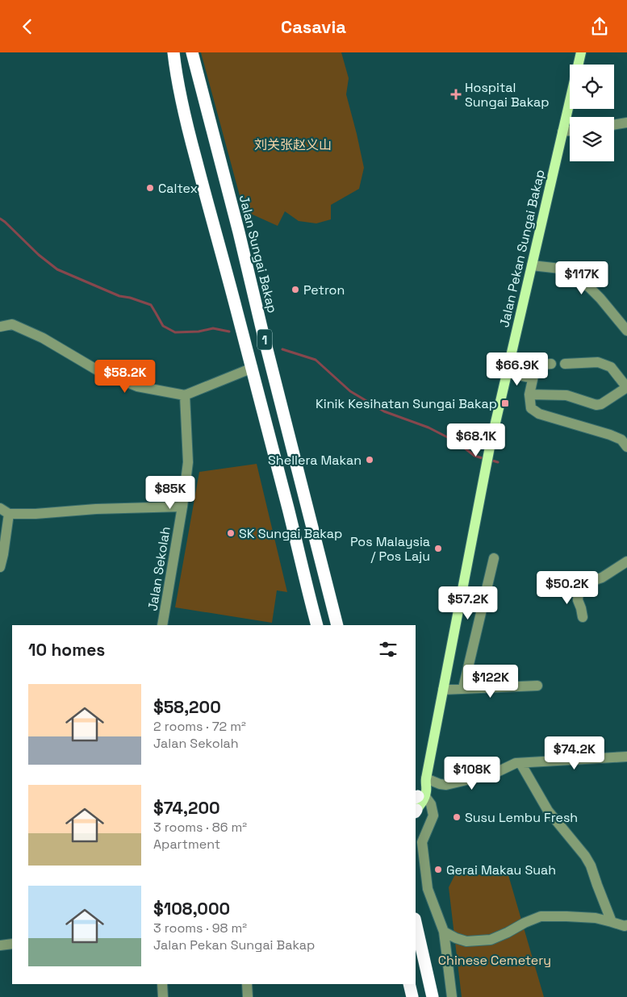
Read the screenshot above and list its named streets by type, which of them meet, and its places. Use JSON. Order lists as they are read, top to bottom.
{
  "streets": {
    "highway": ["Jalan Sungai Bakap", "1"],
    "main road": ["Jalan Pekan Sungai Bakap"],
    "street": ["Jalan Sekolah"]
  },
  "parks": ["刘关张赵义山", "Chinese Cemetery"],
  "places": {
    "health": ["Hospital Sungai Bakap"],
    "other": [
      "Caltex",
      "Petron",
      "Shellera Makan",
      "SK Sungai Bakap",
      "Pos Malaysia / Pos Laju",
      "Susu Lembu Fresh",
      "Gerai Makau Suah"
    ],
    "transit": ["Kinik Kesihatan Sungai Bakap"]
  },
  "page": {
    "header": "Casavia",
    "price": [
      "$117K",
      "$66.9K",
      "$58.2K",
      "$68.1K",
      "$85K",
      "$50.2K",
      "$57.2K",
      "$122K",
      "$74.2K",
      "$108K"
    ],
    "heading": "10 homes",
    "list": [
      {
        "name": "$58,200",
        "note": "2 rooms · 72 m² · Jalan Sekolah"
      },
      {
        "name": "$74,200",
        "note": "3 rooms · 86 m² · Apartment"
      },
      {
        "name": "$108,000",
        "note": "3 rooms · 98 m² · Jalan Pekan Sungai Bakap"
      }
    ]
  }
}
